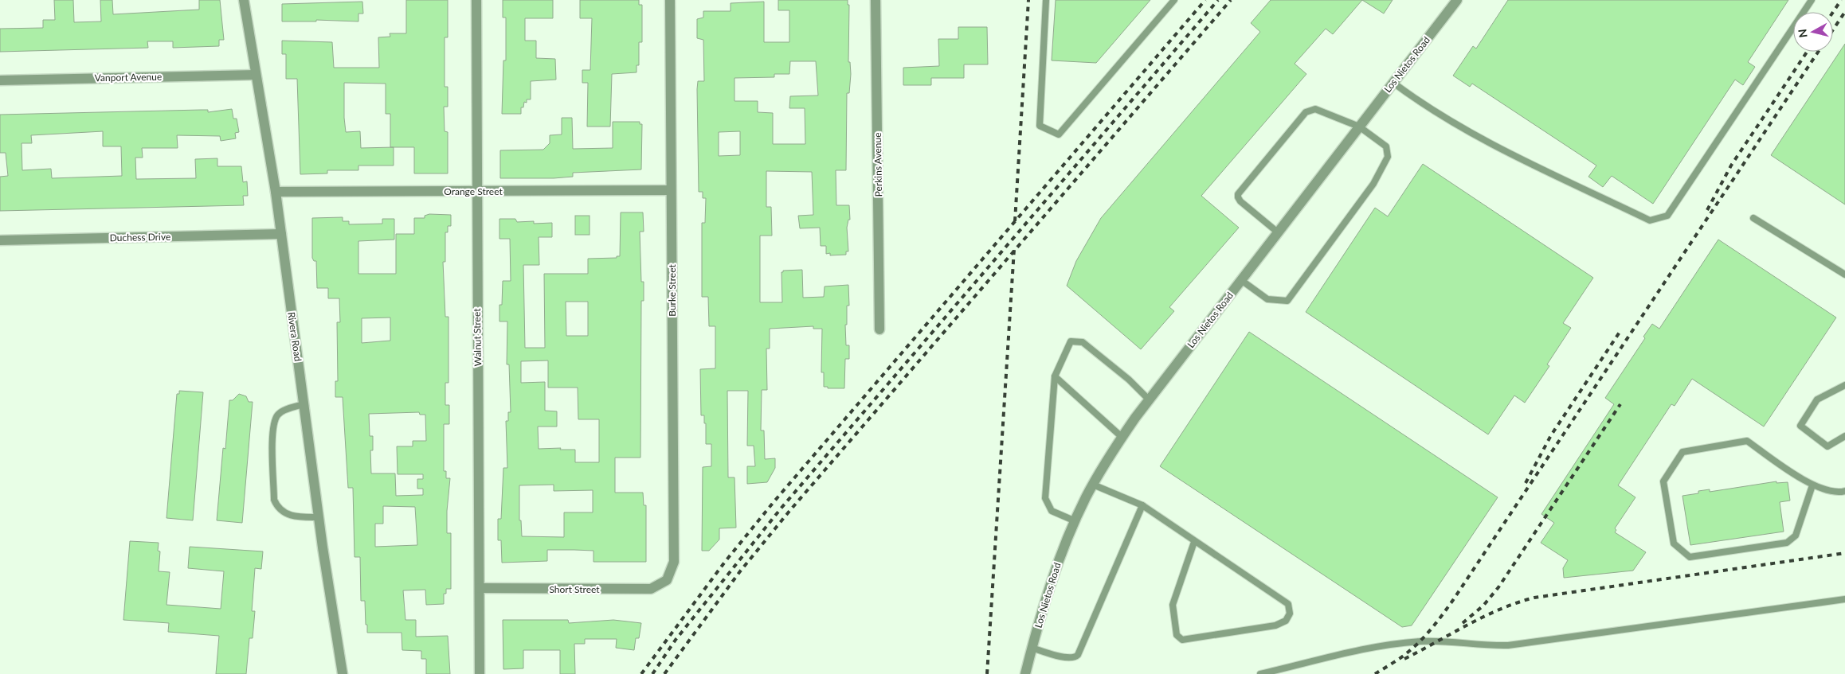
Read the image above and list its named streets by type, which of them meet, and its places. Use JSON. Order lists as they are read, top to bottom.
{
  "streets": {
    "street": [
      "Los Nietos Road",
      "Vanport Avenue",
      "Perkins Avenue",
      "Orange Street",
      "Duchess Drive",
      "Burke Street",
      "Rivera Road",
      "Walnut Street",
      "Short Street"
    ]
  },
  "crossings": [
    ["Vanport Avenue", "Rivera Road"],
    ["Orange Street", "Burke Street"],
    ["Orange Street", "Rivera Road"],
    ["Orange Street", "Walnut Street"],
    ["Duchess Drive", "Rivera Road"],
    ["Burke Street", "Short Street"],
    ["Walnut Street", "Short Street"]
  ],
  "north": "left"
}
